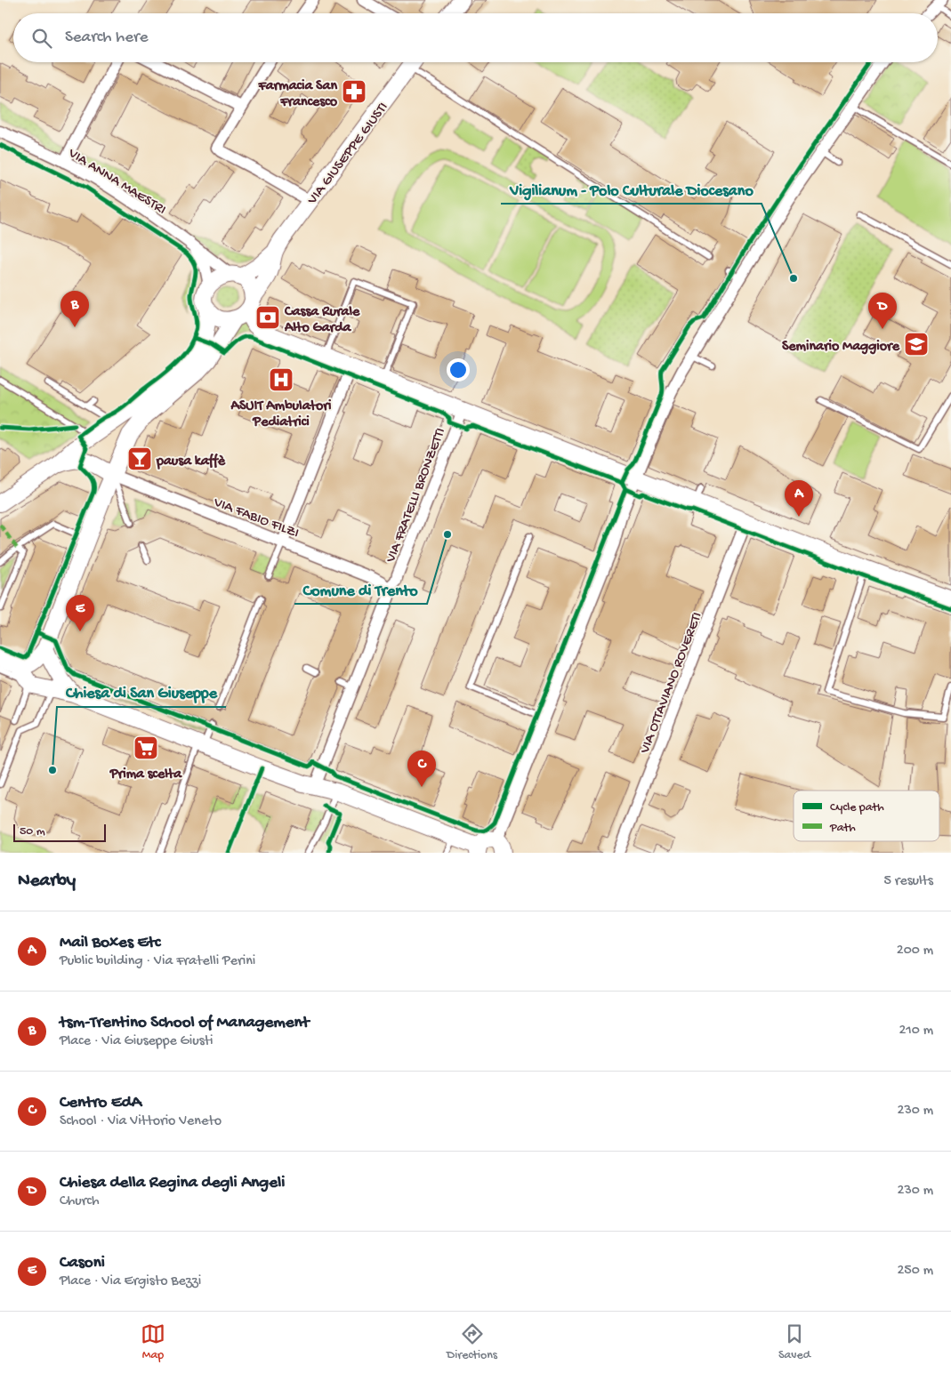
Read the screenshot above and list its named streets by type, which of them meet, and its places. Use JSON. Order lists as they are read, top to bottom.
{
  "streets": {
    "street": [
      "VIA GIUSEPPE GIUSTI",
      "VIA ANNA MAESTRI",
      "VIA FRATELLI BRONZETTI",
      "VIA FABIO FILZI",
      "VIA OTTAVIANO ROVERETI"
    ]
  },
  "crossings": [
    ["VIA GIUSEPPE GIUSTI", "VIA ANNA MAESTRI"],
    ["VIA GIUSEPPE GIUSTI", "VIA FABIO FILZI"],
    ["VIA FRATELLI BRONZETTI", "VIA FABIO FILZI"]
  ],
  "places": {
    "pharmacy": ["Farmacia San Francesco"],
    "other": ["Vigilianum - Polo Culturale Diocesano", "Comune di Trento", "Chiesa di San Giuseppe"],
    "bank": ["Cassa Rurale Alto Garda"],
    "school or university": ["Seminario Maggiore"],
    "hospital": ["ASUIT Ambulatori Pediatrici"],
    "bar": ["pausa kaffè"],
    "supermarket": ["Prima scelta"]
  },
  "legend": ["Cycle path", "Path"],
  "scale_bar": "50 m",
  "page": {
    "search": "Search here",
    "pins": [
      "B",
      "D",
      "A",
      "E",
      "C"
    ],
    "scale": "50 m",
    "heading": ["Nearby", "5 results"],
    "list": [
      {
        "mark": "A",
        "name": "Mail Boxes Etc",
        "note": "Public building · Via Fratelli Perini",
        "value": "200 m"
      },
      {
        "mark": "B",
        "name": "tsm-Trentino School of Management",
        "note": "Place · Via Giuseppe Giusti",
        "value": "210 m"
      },
      {
        "mark": "C",
        "name": "Centro EdA",
        "note": "School · Via Vittorio Veneto",
        "value": "230 m"
      },
      {
        "mark": "D",
        "name": "Chiesa della Regina degli Angeli",
        "note": "Church",
        "value": "230 m"
      },
      {
        "mark": "E",
        "name": "Casoni",
        "note": "Place · Via Ergisto Bezzi",
        "value": "250 m"
      }
    ],
    "nav": ["Map", "Directions", "Saved"]
  }
}
